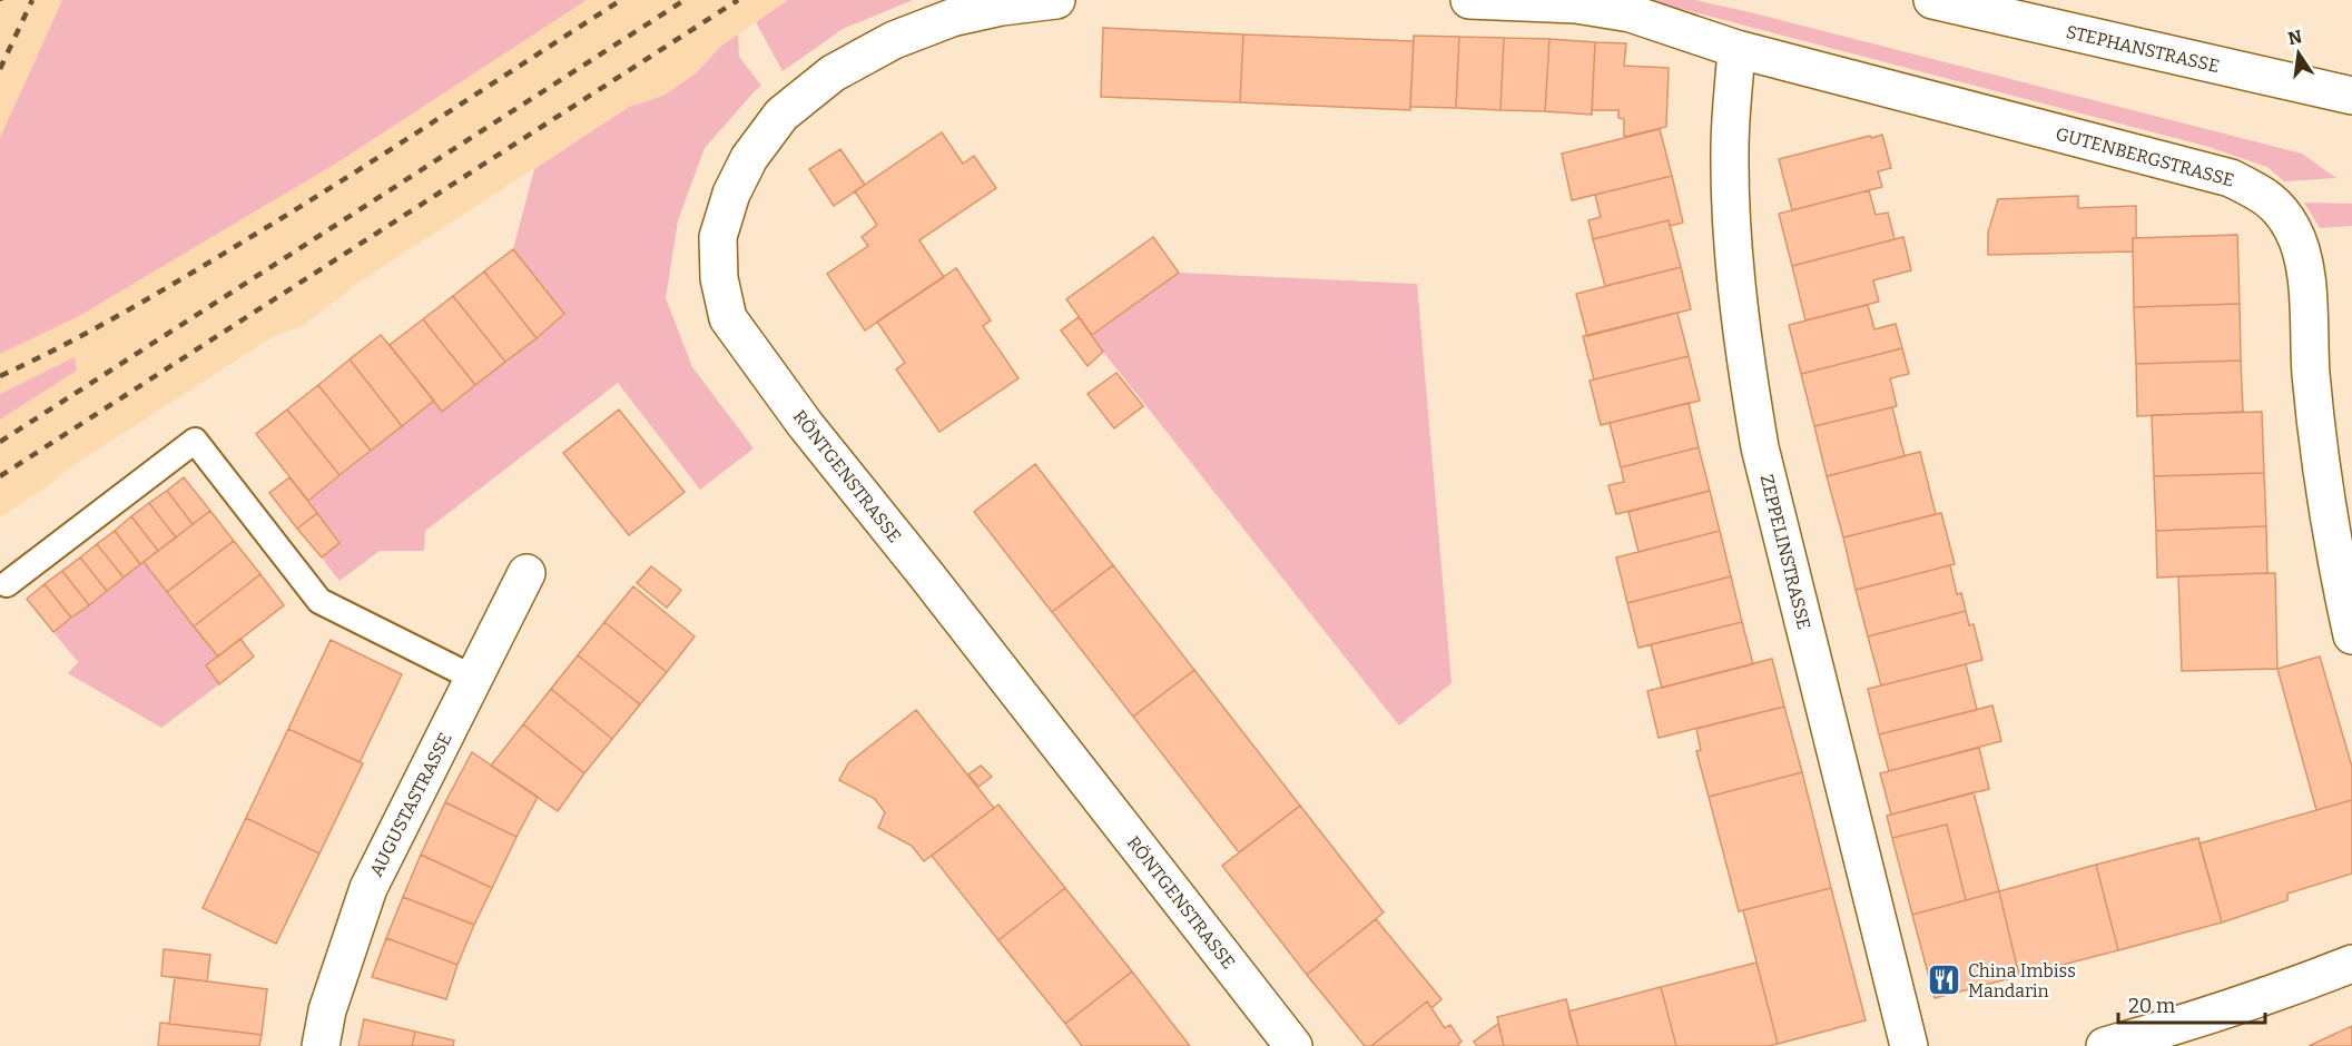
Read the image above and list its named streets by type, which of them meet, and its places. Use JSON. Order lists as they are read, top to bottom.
{
  "streets": {
    "street": [
      "STEPHANSTRASSE",
      "GUTENBERGSTRASSE",
      "RÖNTGENSTRASSE",
      "ZEPPELINSTRASSE",
      "AUGUSTASTRASSE"
    ]
  },
  "crossings": [
    ["GUTENBERGSTRASSE", "ZEPPELINSTRASSE"]
  ],
  "places": {
    "restaurant": ["China Imbiss Mandarin"]
  },
  "scale_bar": "20 m",
  "north": "top"
}
